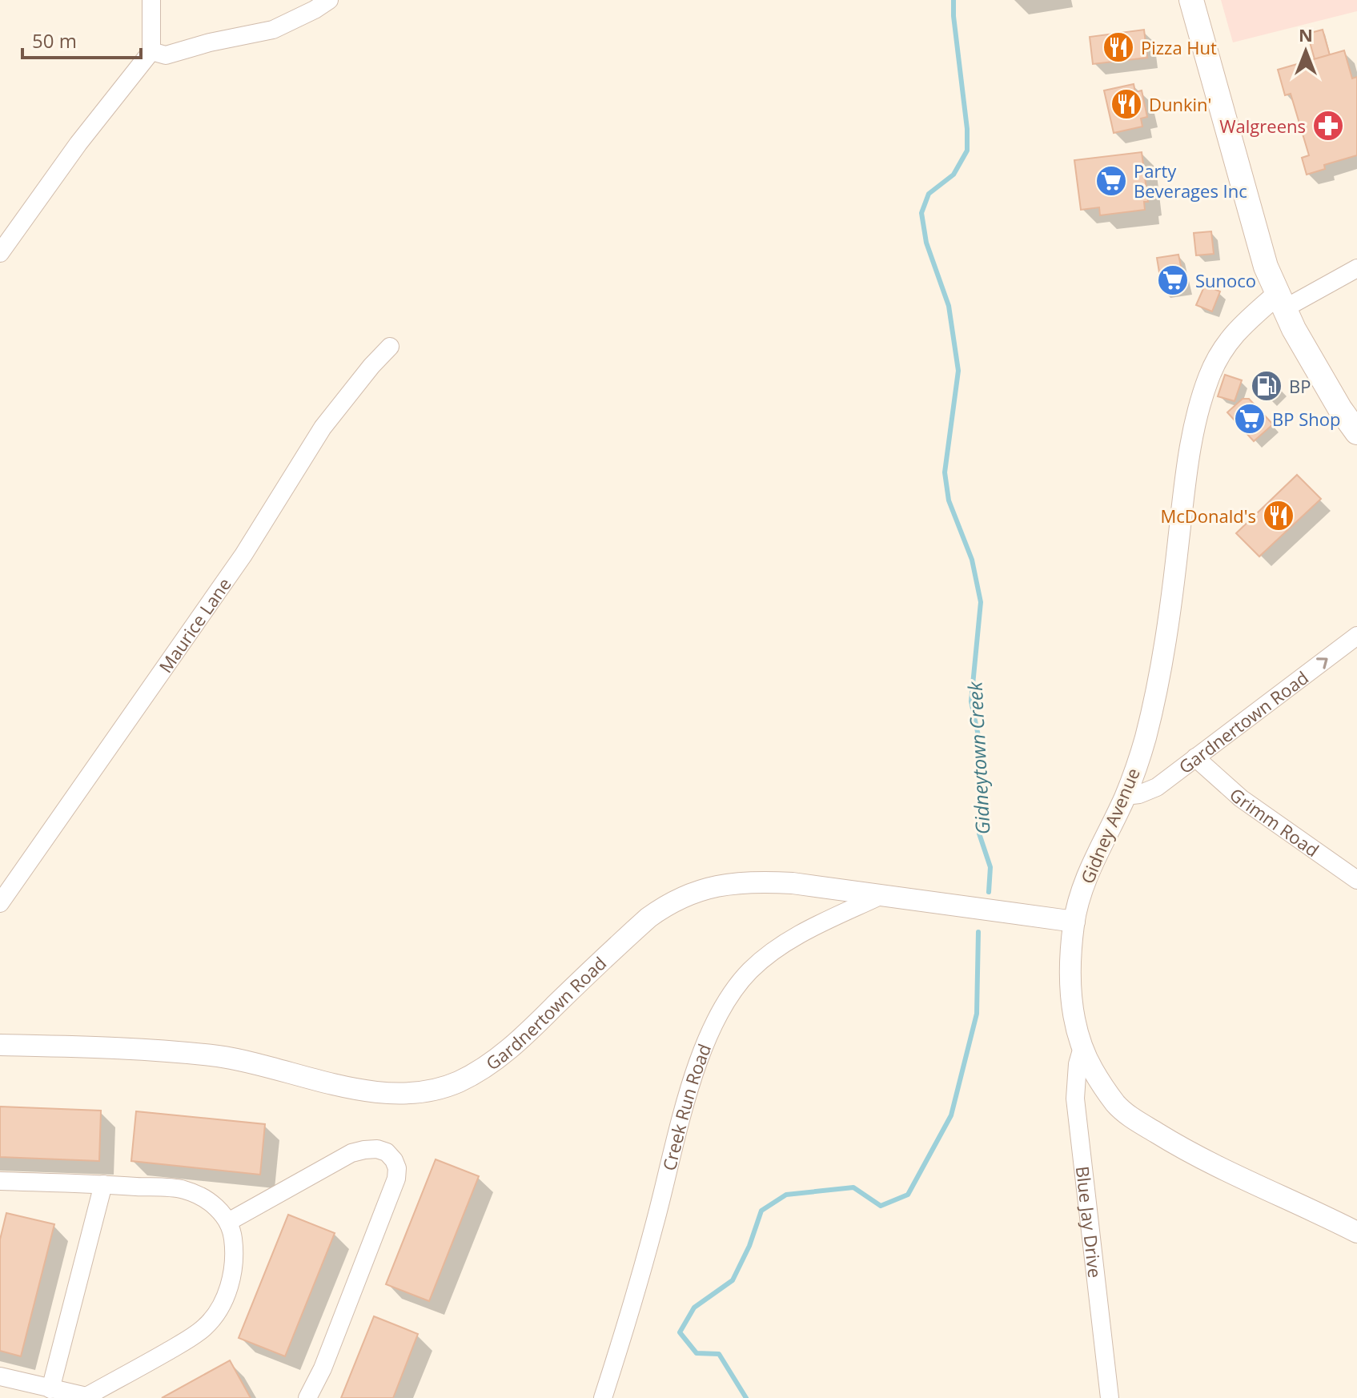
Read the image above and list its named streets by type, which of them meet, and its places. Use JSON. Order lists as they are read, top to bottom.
{
  "streets": {
    "street": [
      "Maurice Lane",
      "Gardnertown Road",
      "Grimm Road",
      "Gidney Avenue",
      "Creek Run Road",
      "Blue Jay Drive"
    ]
  },
  "crossings": [
    ["Gardnertown Road", "Grimm Road"],
    ["Gardnertown Road", "Gidney Avenue"],
    ["Gardnertown Road", "Creek Run Road"],
    ["Gidney Avenue", "Blue Jay Drive"]
  ],
  "water": ["Gidneytown Creek"],
  "places": {
    "restaurant": ["Pizza Hut", "Dunkin'", "McDonald's"],
    "pharmacy": ["Walgreens"],
    "supermarket": ["Party Beverages Inc", "Sunoco", "BP Shop"],
    "fuel station": ["BP"]
  },
  "scale_bar": "50 m",
  "north": "top"
}
